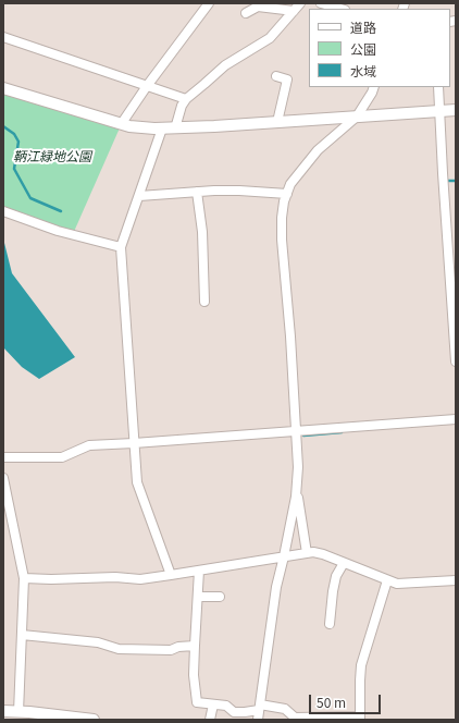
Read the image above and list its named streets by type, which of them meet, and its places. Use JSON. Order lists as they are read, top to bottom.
{
  "parks": ["鞆江緑地公園"],
  "legend": ["道路", "公園", "水域"],
  "scale_bar": "50 m"
}
